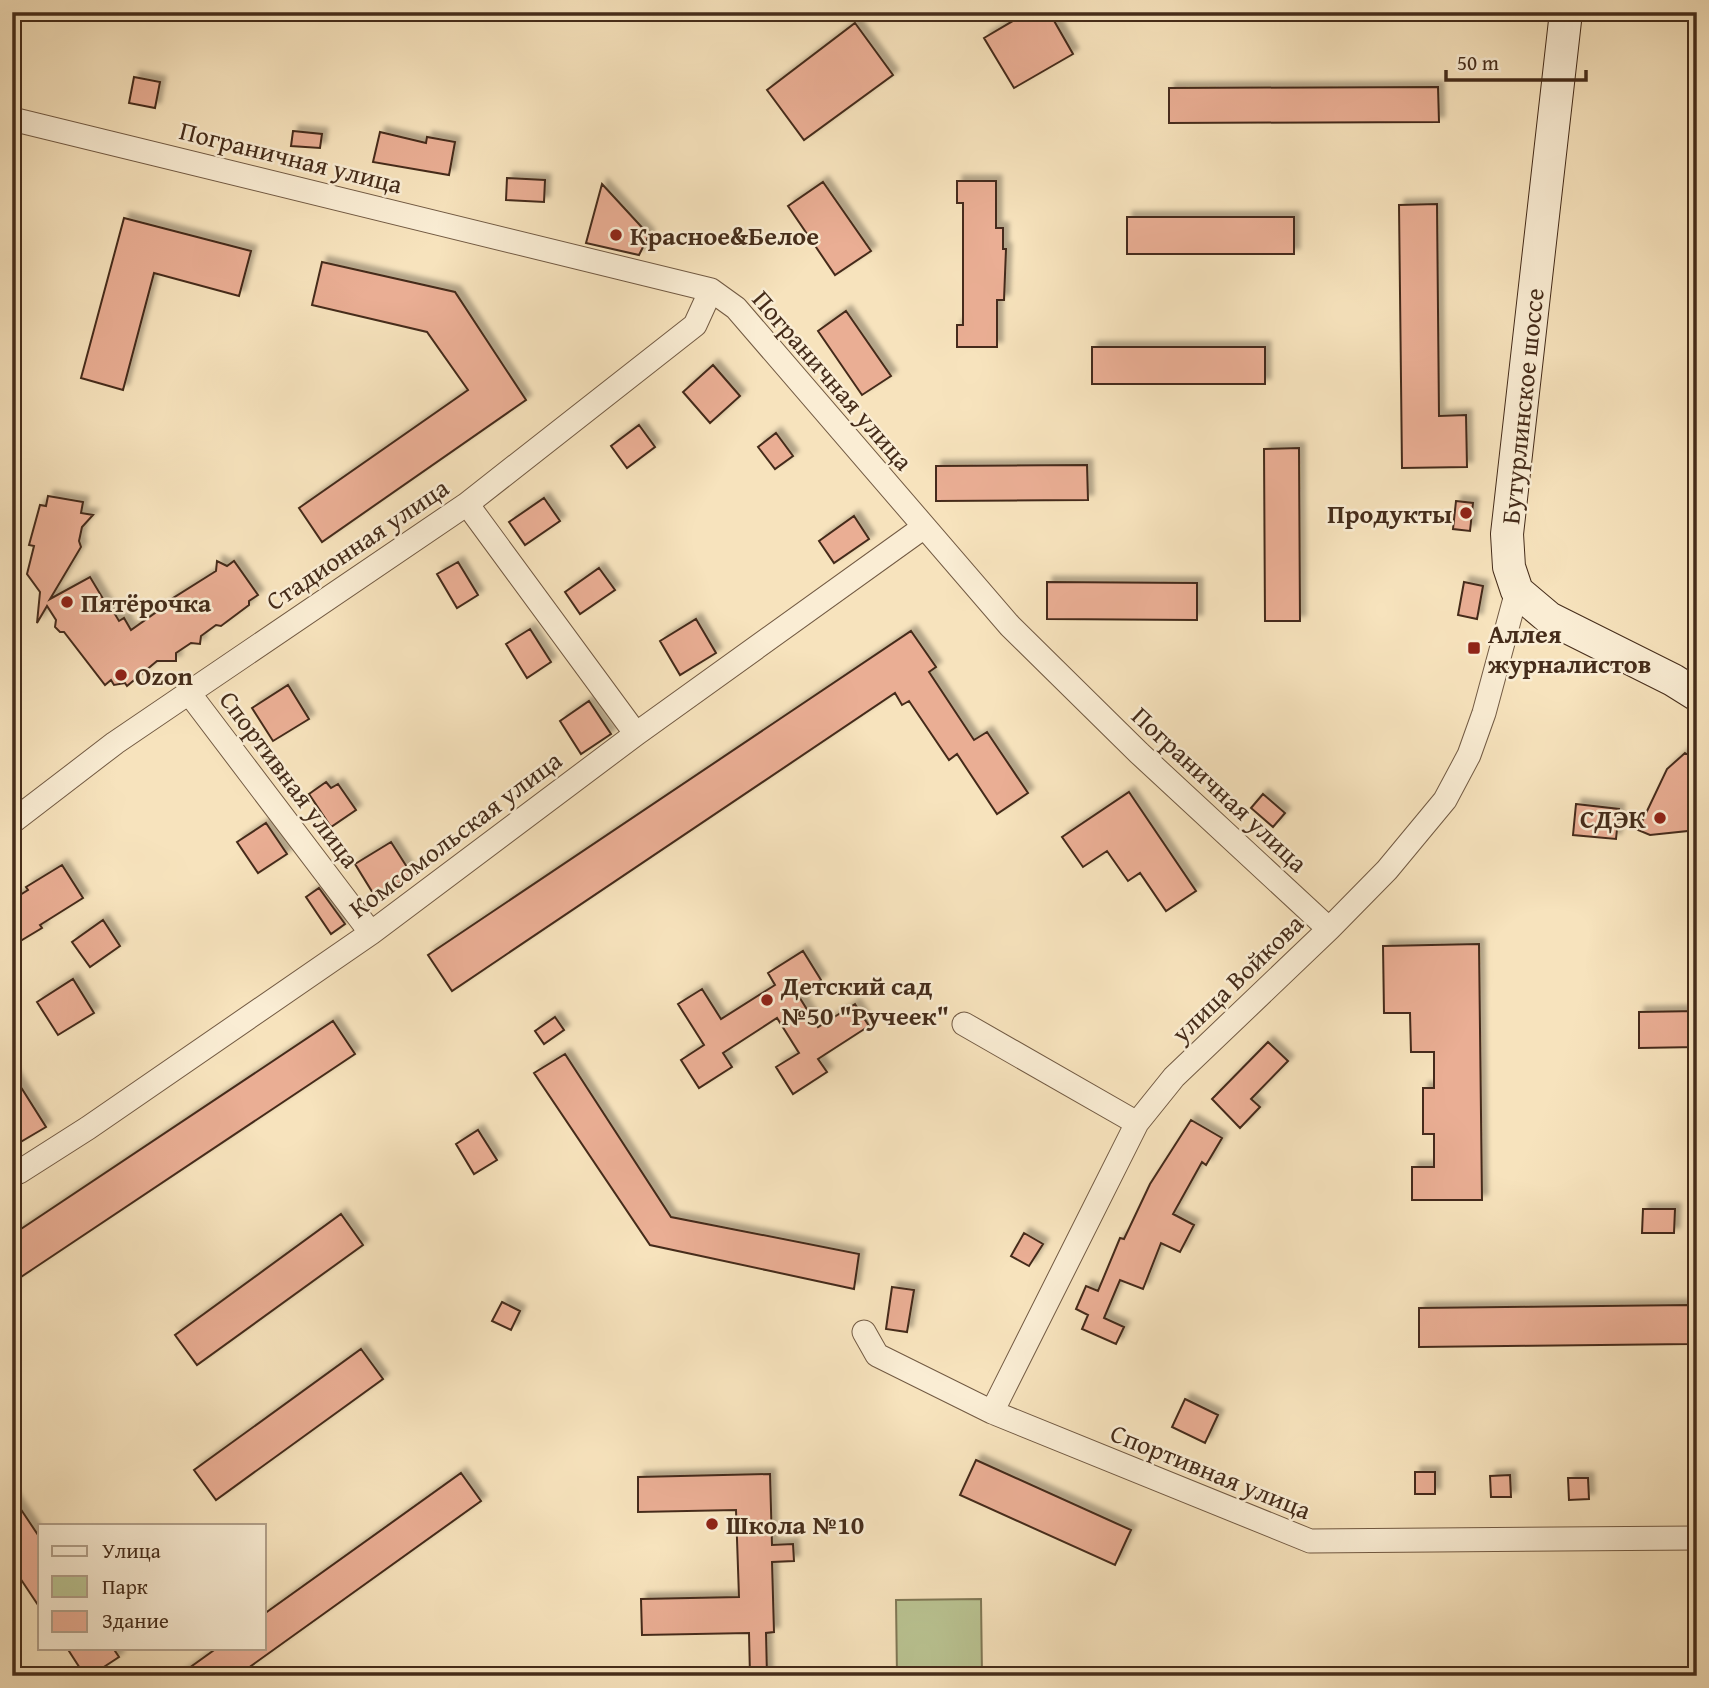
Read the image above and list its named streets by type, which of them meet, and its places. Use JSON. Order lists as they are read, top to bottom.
{
  "streets": {
    "main road": ["Бутурлинское шоссе"],
    "street": [
      "Пограничная улица",
      "Стадионная улица",
      "Спортивная улица",
      "Комсомольская улица",
      "улица Войкова"
    ]
  },
  "crossings": [
    ["Пограничная улица", "Стадионная улица"],
    ["Пограничная улица", "Комсомольская улица"],
    ["Пограничная улица", "улица Войкова"],
    ["Бутурлинское шоссе", "улица Войкова"],
    ["Стадионная улица", "Спортивная улица"],
    ["Спортивная улица", "Комсомольская улица"],
    ["Спортивная улица", "улица Войкова"]
  ],
  "places": {
    "other": [
      "Красное&Белое",
      "Продукты",
      "Пятёрочка",
      "Ozon",
      "СДЭК",
      "Детский сад №50 \"Ручеек\"",
      "Школа №10"
    ],
    "transit": ["Аллея журналистов"]
  },
  "legend": ["Улица", "Парк", "Здание"],
  "scale_bar": "50 m"
}
